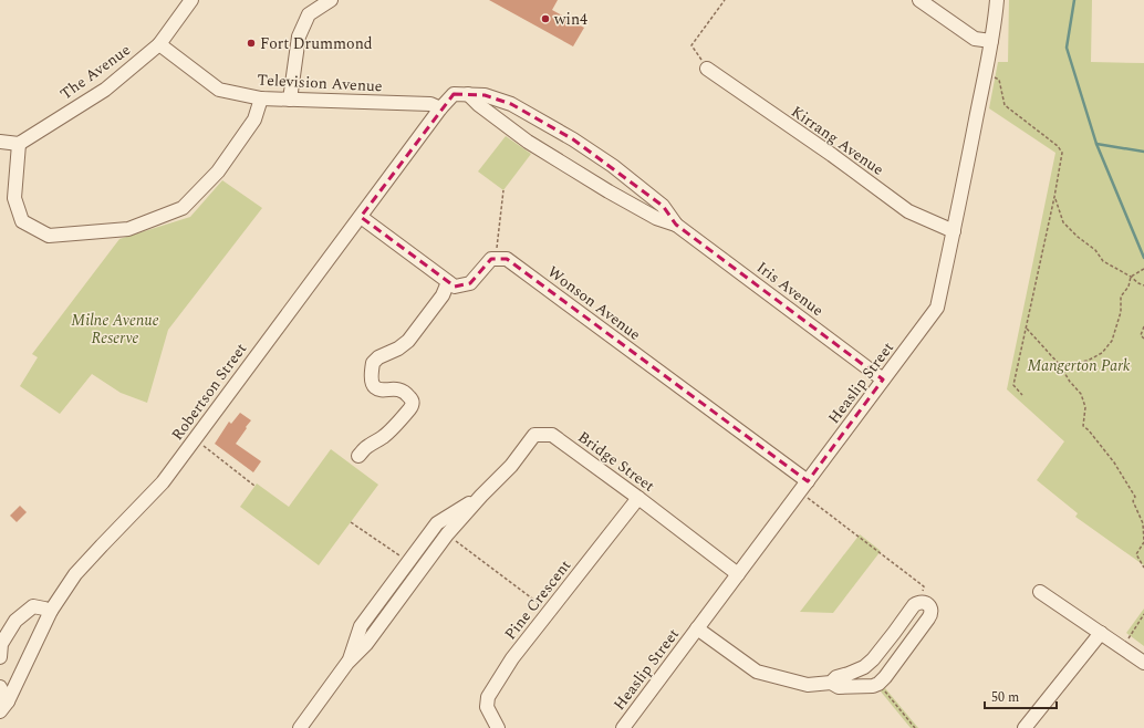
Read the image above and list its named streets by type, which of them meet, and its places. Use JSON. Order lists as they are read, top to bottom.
{
  "streets": {
    "street": [
      "The Avenue",
      "Television Avenue",
      "Kirrang Avenue",
      "Iris Avenue",
      "Wonson Avenue",
      "Heaslip Street",
      "Robertson Street",
      "Bridge Street",
      "Pine Crescent"
    ]
  },
  "crossings": [
    ["The Avenue", "Television Avenue"],
    ["Television Avenue", "Robertson Street"],
    ["Kirrang Avenue", "Heaslip Street"],
    ["Iris Avenue", "Heaslip Street"],
    ["Iris Avenue", "Robertson Street"],
    ["Wonson Avenue", "Heaslip Street"],
    ["Heaslip Street", "Bridge Street"],
    ["Bridge Street", "Pine Crescent"]
  ],
  "parks": ["Milne Avenue Reserve", "Mangerton Park"],
  "places": ["win4", "Fort Drummond"],
  "scale_bar": "50 m"
}
